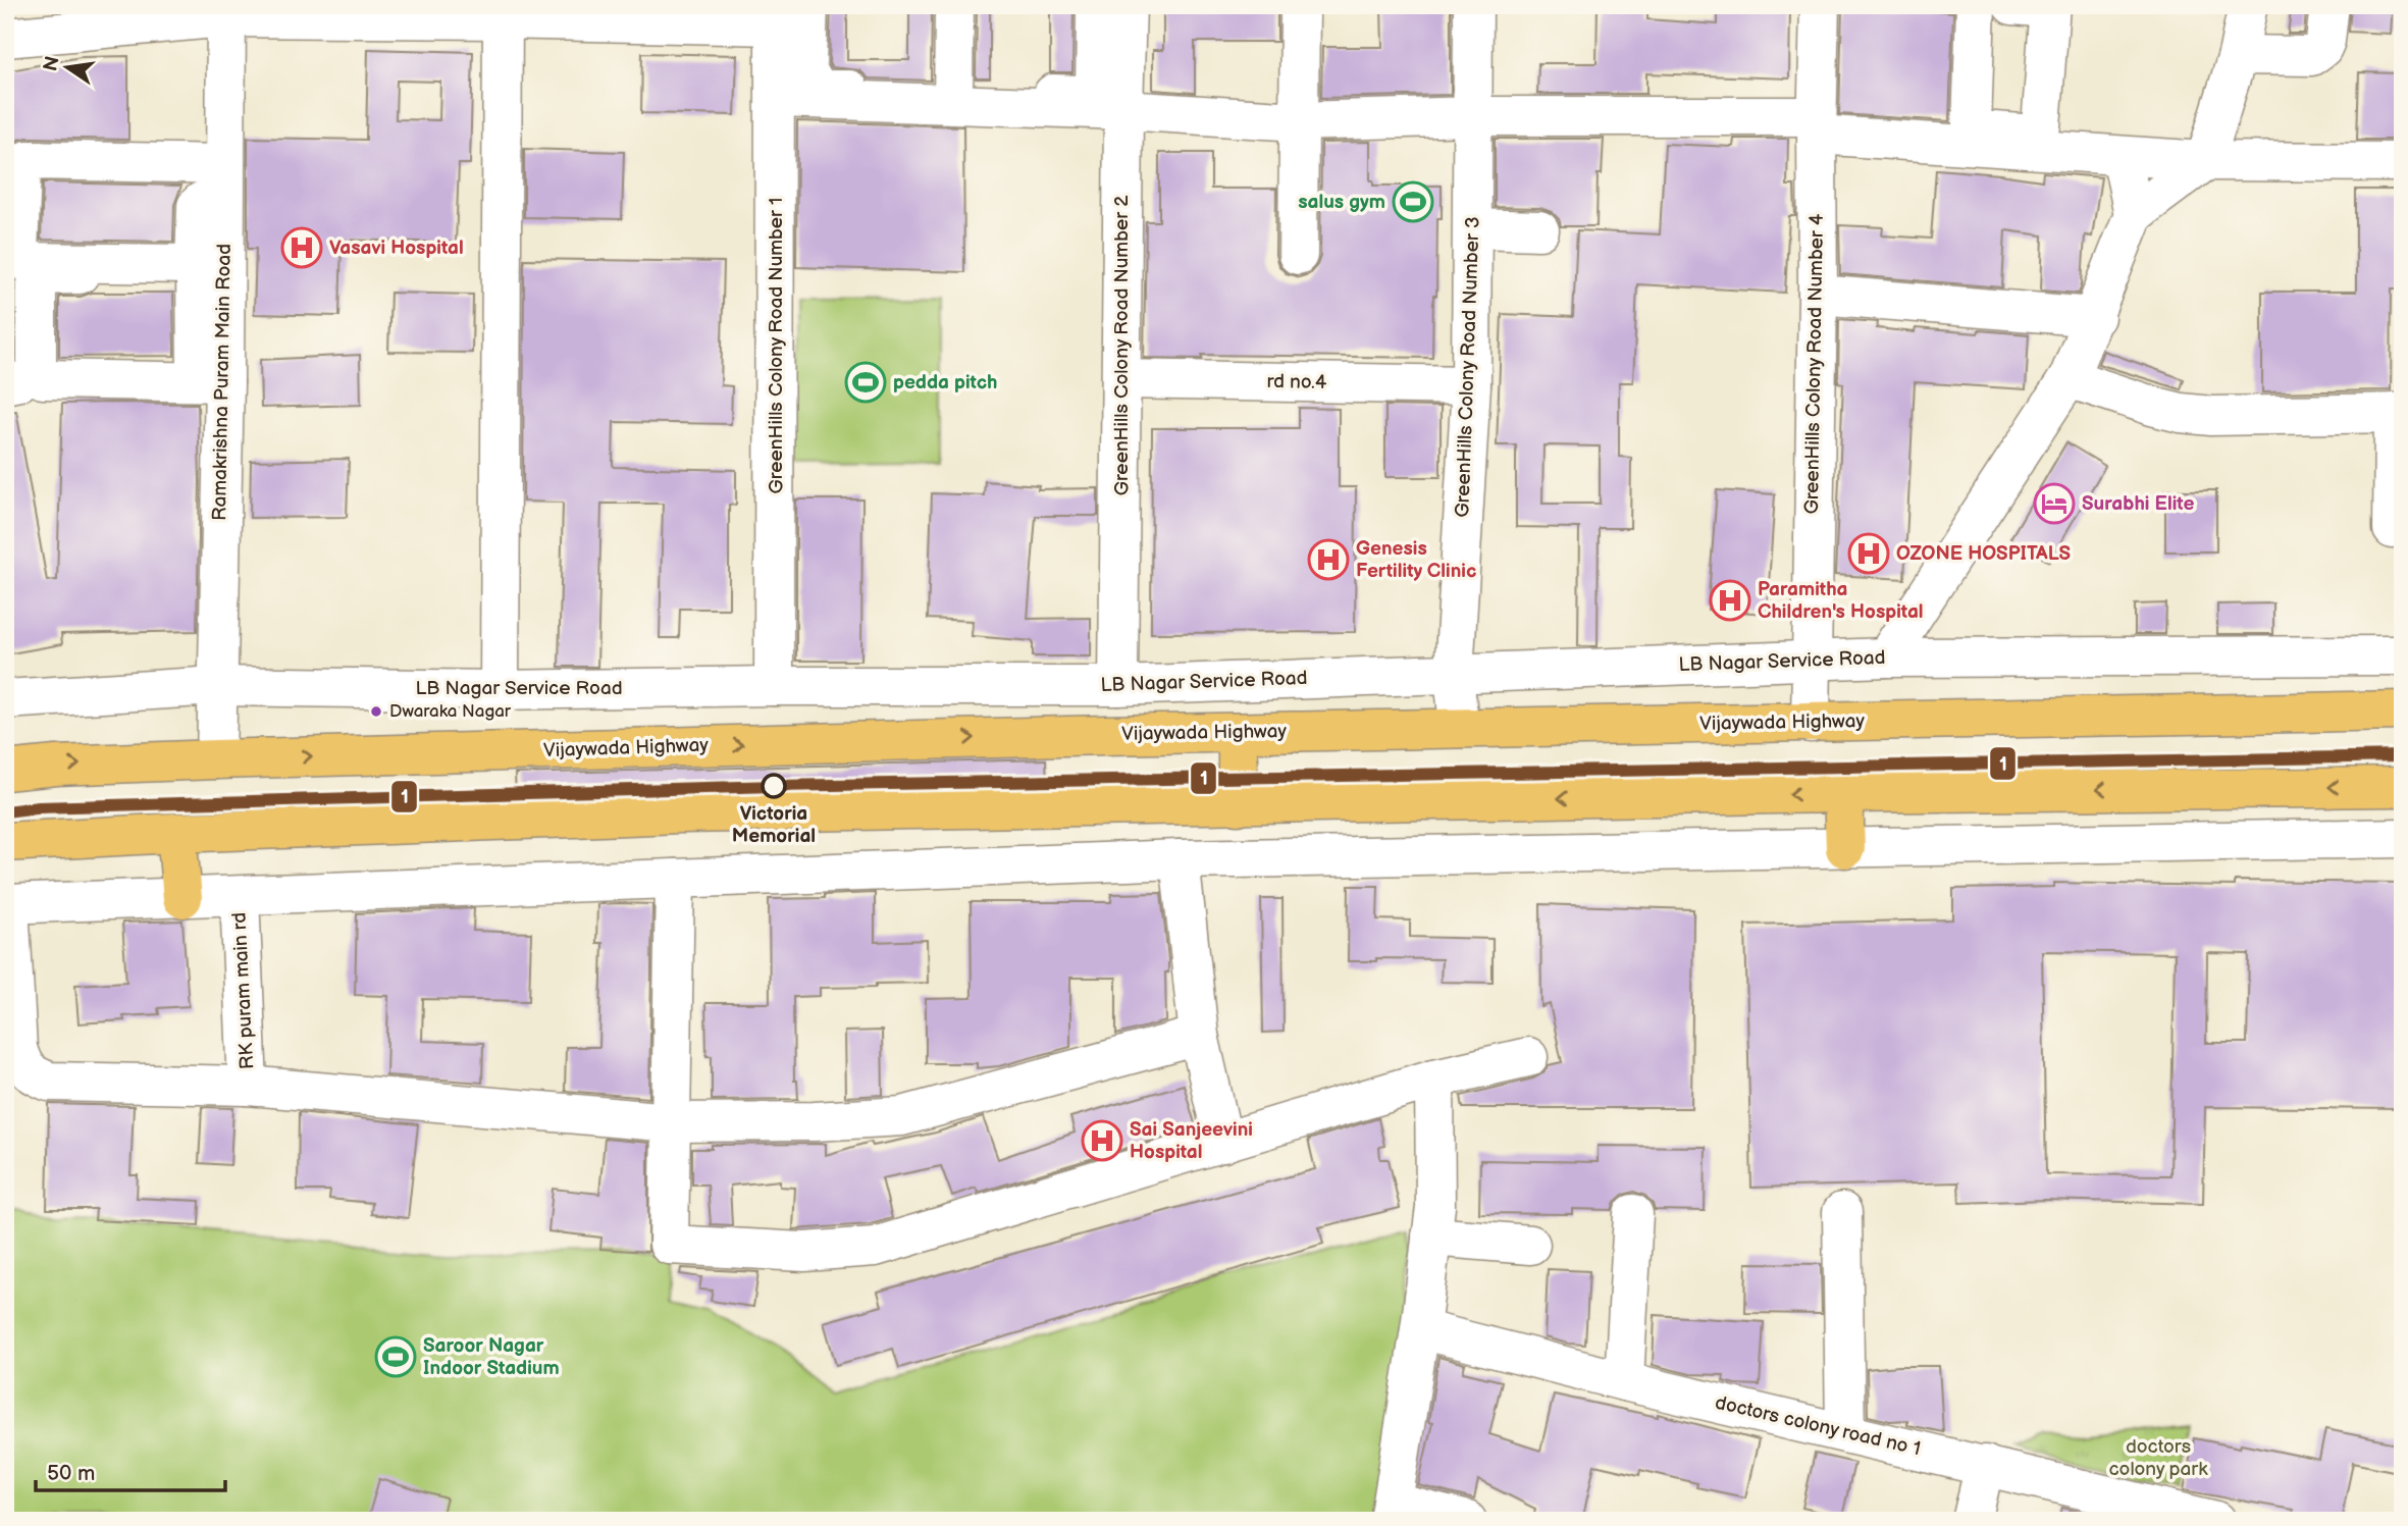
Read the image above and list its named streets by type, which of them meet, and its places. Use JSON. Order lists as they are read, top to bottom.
{
  "streets": {
    "highway": ["Vijaywada Highway"],
    "street": [
      "GreenHills Colony Road Number 1",
      "GreenHills Colony Road Number 2",
      "GreenHills Colony Road Number 4",
      "GreenHills Colony Road Number 3",
      "Ramakrishna Puram Main Road",
      "rd no.4",
      "LB Nagar Service Road",
      "RK puram main rd",
      "doctors colony road no 1"
    ]
  },
  "crossings": [
    ["GreenHills Colony Road Number 1", "LB Nagar Service Road"],
    ["GreenHills Colony Road Number 2", "rd no.4"],
    ["GreenHills Colony Road Number 2", "LB Nagar Service Road"],
    ["GreenHills Colony Road Number 4", "LB Nagar Service Road"],
    ["GreenHills Colony Road Number 4", "Vijaywada Highway"],
    ["GreenHills Colony Road Number 3", "rd no.4"],
    ["GreenHills Colony Road Number 3", "LB Nagar Service Road"],
    ["GreenHills Colony Road Number 3", "Vijaywada Highway"],
    ["Ramakrishna Puram Main Road", "LB Nagar Service Road"],
    ["Ramakrishna Puram Main Road", "Vijaywada Highway"]
  ],
  "parks": ["doctors colony park"],
  "places": {
    "sports": ["salus gym", "pedda pitch", "Saroor Nagar Indoor Stadium"],
    "hospital": [
      "Vasavi Hospital",
      "OZONE HOSPITALS",
      "Genesis Fertility Clinic",
      "Paramitha Children's Hospital",
      "Sai Sanjeevini Hospital"
    ],
    "hotel": ["Surabhi Elite"],
    "other": ["Dwaraka Nagar", "Victoria Memorial"]
  },
  "lines": ["metro line 1"],
  "scale_bar": "50 m",
  "north": "left"
}
